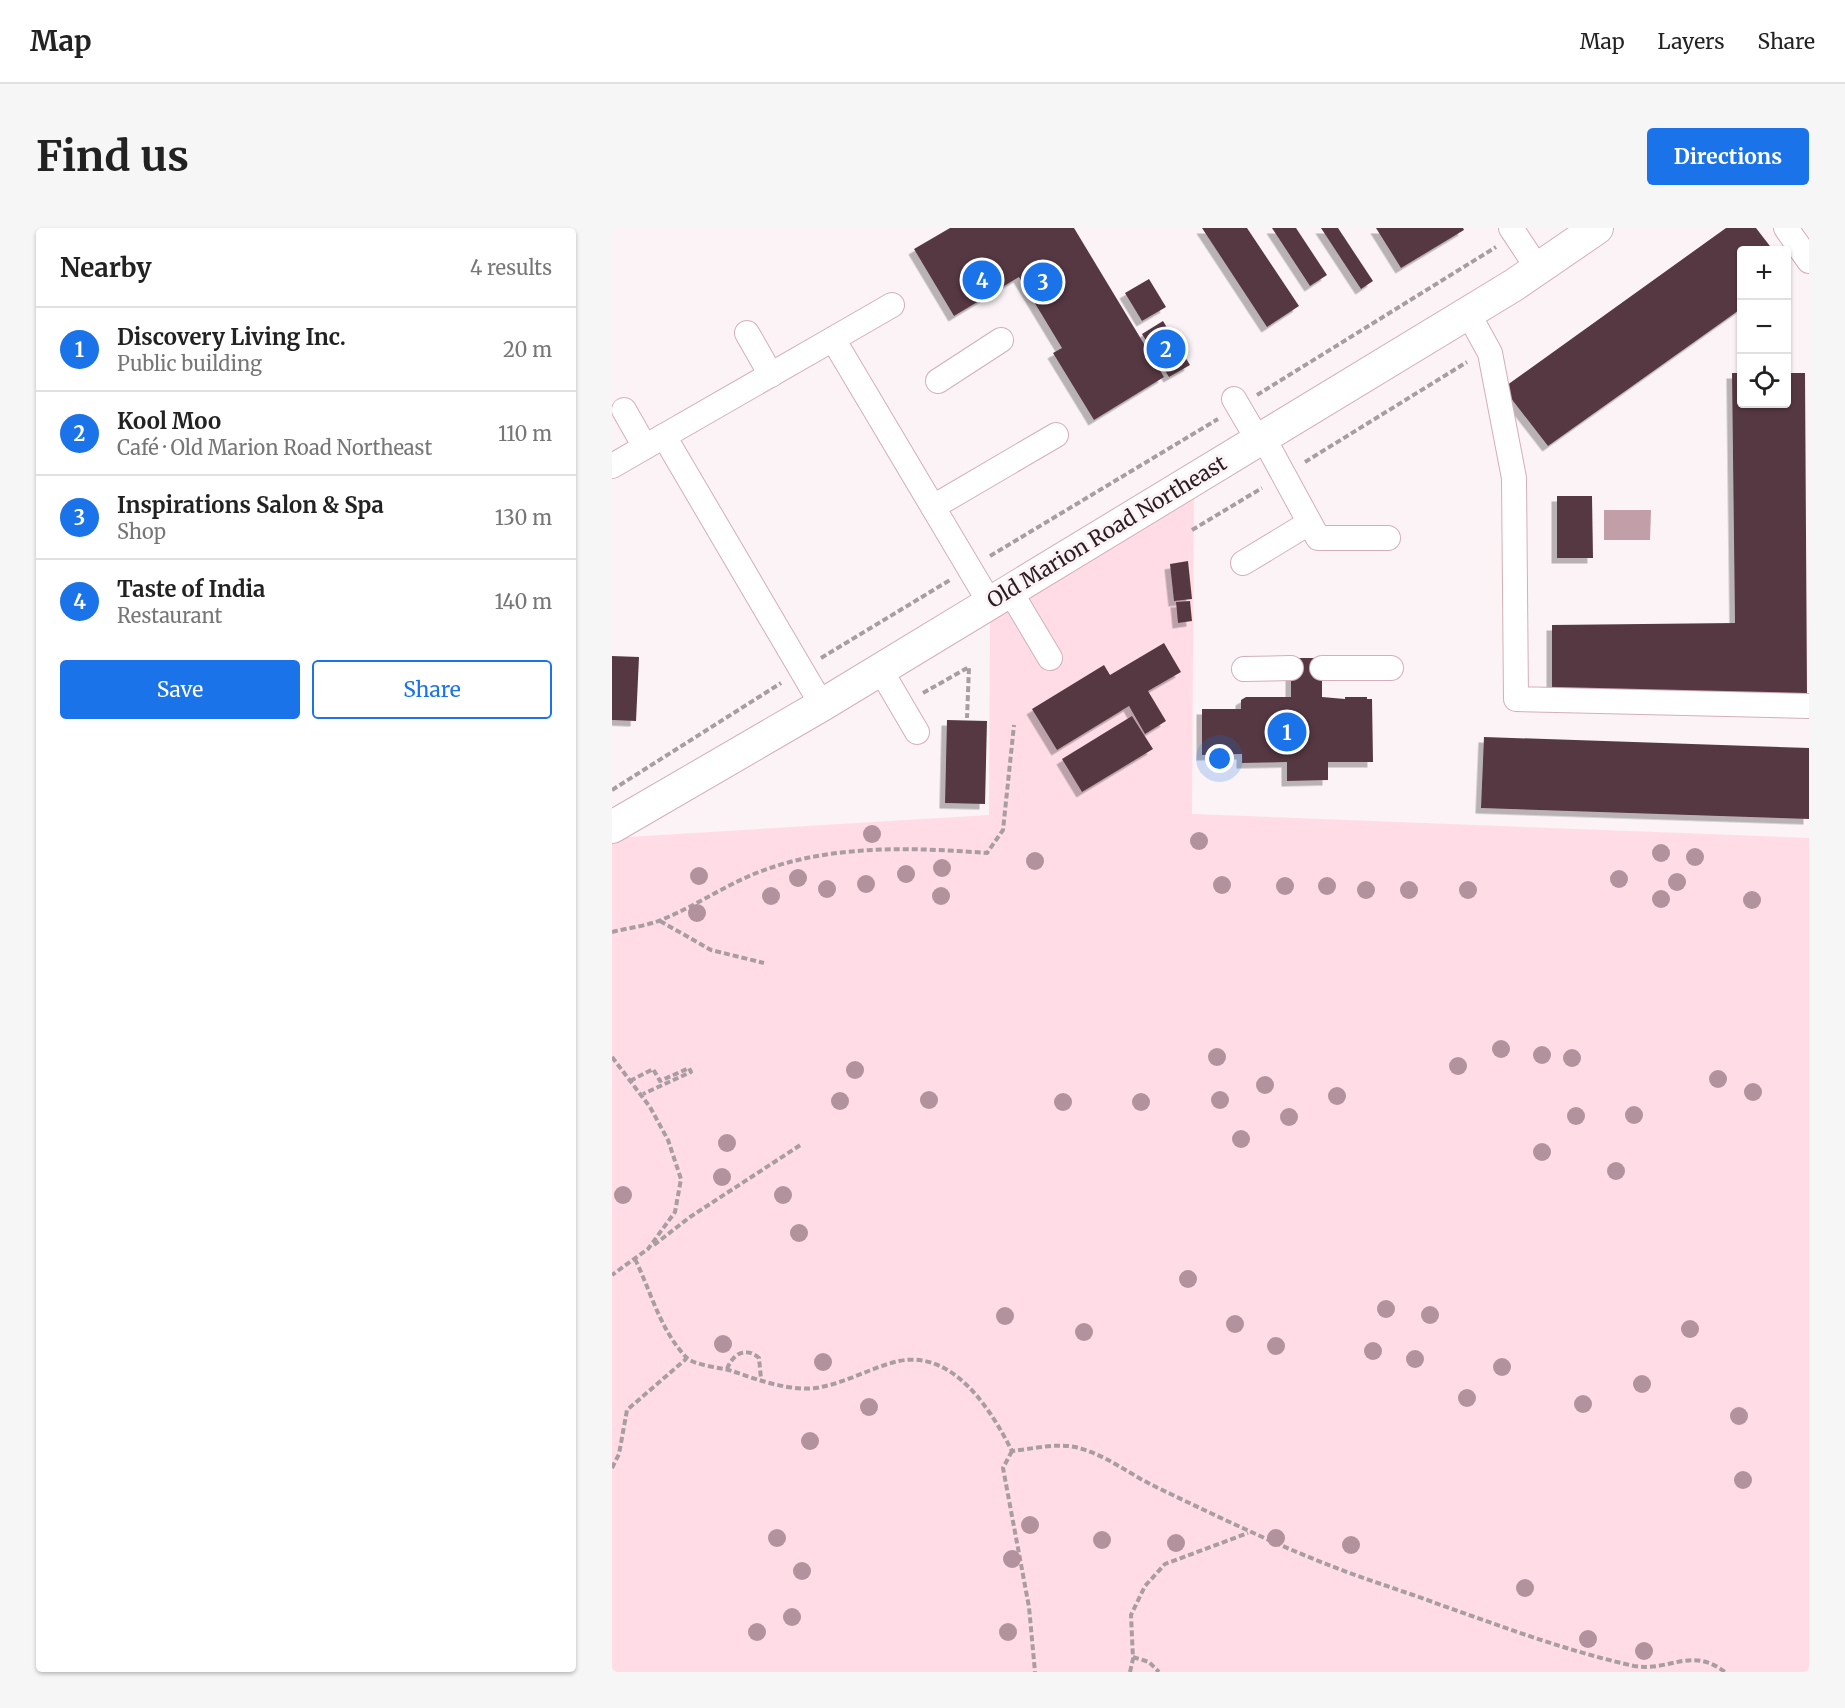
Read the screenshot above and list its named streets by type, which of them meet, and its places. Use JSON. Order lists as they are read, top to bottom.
{
  "streets": {
    "main road": ["Old Marion Road Northeast"]
  },
  "page": {
    "header": "Map",
    "nav": ["Map", "Layers", "Share"],
    "buttons": [
      "Directions",
      ["Save", "Share"]
    ],
    "title": "Find us",
    "heading": ["Nearby", "4 results"],
    "map_buttons": ["+", "−"],
    "pins": [
      "4",
      "3",
      "2",
      "1"
    ],
    "list": [
      {
        "mark": "1",
        "name": "Discovery Living Inc.",
        "note": "Public building",
        "value": "20 m"
      },
      {
        "mark": "2",
        "name": "Kool Moo",
        "note": "Café · Old Marion Road Northeast",
        "value": "110 m"
      },
      {
        "mark": "3",
        "name": "Inspirations Salon & Spa",
        "note": "Shop",
        "value": "130 m"
      },
      {
        "mark": "4",
        "name": "Taste of India",
        "note": "Restaurant",
        "value": "140 m"
      }
    ]
  }
}
